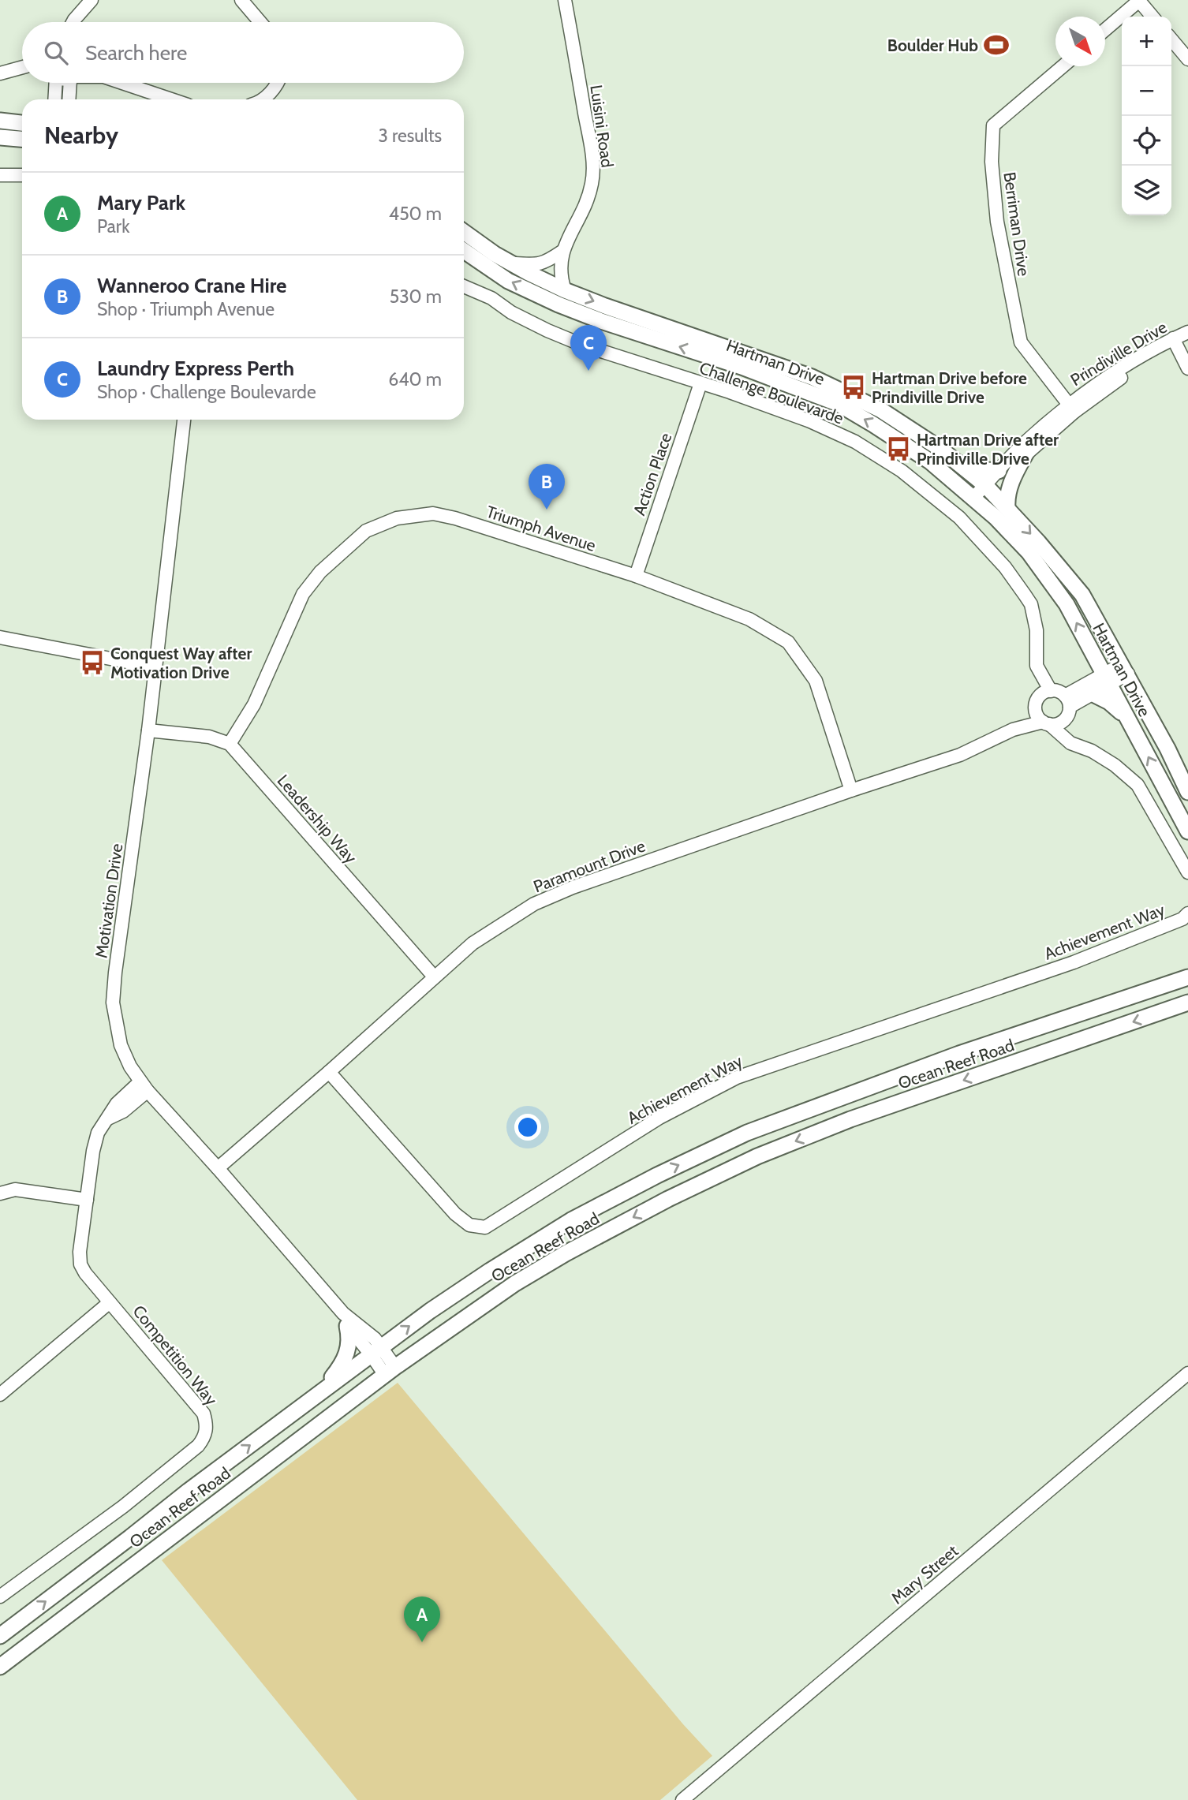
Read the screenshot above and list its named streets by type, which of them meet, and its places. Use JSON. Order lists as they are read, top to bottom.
{
  "streets": {
    "main road": ["Hartman Drive", "Ocean Reef Road"],
    "street": [
      "Luisini Road",
      "Berriman Drive",
      "Prindiville Drive",
      "Challenge Boulevarde",
      "Action Place",
      "Triumph Avenue",
      "Leadership Way",
      "Paramount Drive",
      "Motivation Drive",
      "Achievement Way",
      "Competition Way",
      "Mary Street"
    ]
  },
  "crossings": [
    ["Luisini Road", "Hartman Drive"],
    ["Berriman Drive", "Prindiville Drive"],
    ["Prindiville Drive", "Hartman Drive"],
    ["Challenge Boulevarde", "Action Place"],
    ["Challenge Boulevarde", "Paramount Drive"],
    ["Action Place", "Triumph Avenue"],
    ["Triumph Avenue", "Leadership Way"],
    ["Triumph Avenue", "Paramount Drive"],
    ["Leadership Way", "Paramount Drive"],
    ["Paramount Drive", "Motivation Drive"],
    ["Paramount Drive", "Achievement Way"],
    ["Motivation Drive", "Ocean Reef Road"],
    ["Motivation Drive", "Competition Way"]
  ],
  "places": {
    "sports": ["Boulder Hub"],
    "bus stop": ["Hartman Drive before Prindiville Drive", "Hartman Drive after Prindiville Drive", "Conquest Way after Motivation Drive"]
  },
  "north": "bottom right",
  "page": {
    "map_buttons": ["+", "−"],
    "search": "Search here",
    "heading": ["Nearby", "3 results"],
    "list": [
      {
        "mark": "A",
        "name": "Mary Park",
        "note": "Park",
        "value": "450 m"
      },
      {
        "mark": "B",
        "name": "Wanneroo Crane Hire",
        "note": "Shop · Triumph Avenue",
        "value": "530 m"
      },
      {
        "mark": "C",
        "name": "Laundry Express Perth",
        "note": "Shop · Challenge Boulevarde",
        "value": "640 m"
      }
    ],
    "pins": ["C", "B", "A"]
  }
}
